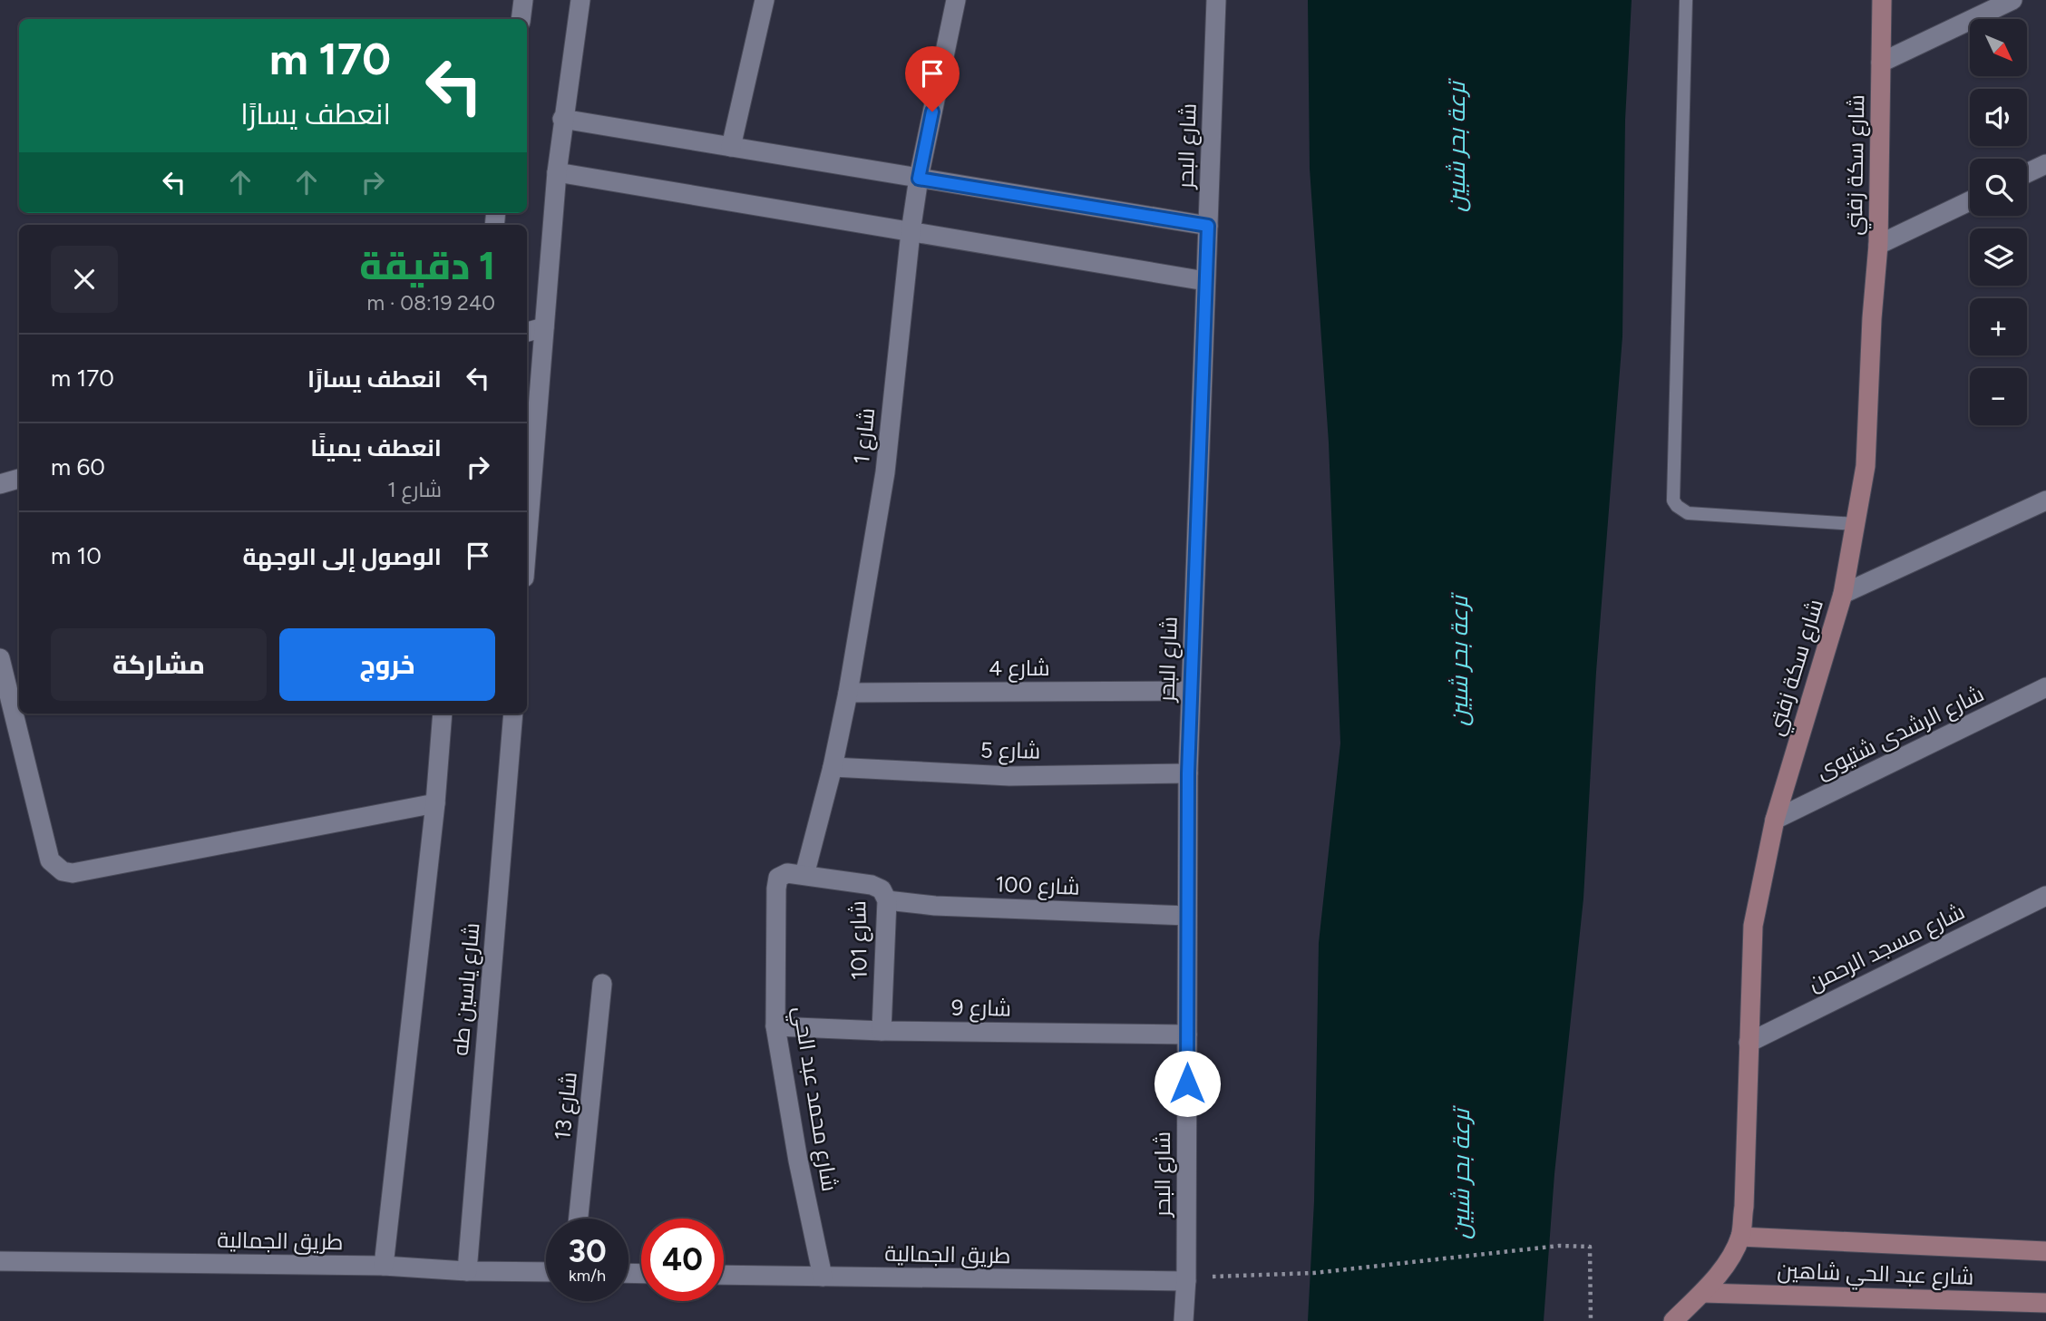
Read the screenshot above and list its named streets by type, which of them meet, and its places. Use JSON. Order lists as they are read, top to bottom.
{
  "streets": {
    "main road": ["شارع سكة زفتي", "شارع عبد الحي شاهين"],
    "street": [
      "شارع البحر",
      "شارع 1",
      "شارع 4",
      "شارع الرشدى شتيوى",
      "شارع 5",
      "شارع 100",
      "شارع 101",
      "شارع مسجد الرحمن",
      "شارع ياسين طه",
      "شارع 9",
      "شارع محمد عبد الحي",
      "شارع 13",
      "طريق الجمالية"
    ]
  },
  "crossings": [
    ["شارع البحر", "شارع 4"],
    ["شارع البحر", "شارع 5"],
    ["شارع البحر", "شارع 100"],
    ["شارع البحر", "شارع 9"],
    ["شارع البحر", "طريق الجمالية"],
    ["شارع سكة زفتي", "شارع الرشدى شتيوى"],
    ["شارع سكة زفتي", "شارع مسجد الرحمن"],
    ["شارع سكة زفتي", "شارع عبد الحي شاهين"],
    ["شارع 1", "شارع 4"],
    ["شارع 1", "شارع 5"],
    ["شارع 1", "شارع 101"],
    ["شارع 1", "شارع محمد عبد الحي"],
    ["شارع 100", "شارع 101"],
    ["شارع 101", "شارع 9"],
    ["شارع 101", "شارع محمد عبد الحي"],
    ["شارع ياسين طه", "طريق الجمالية"],
    ["شارع 9", "شارع محمد عبد الحي"],
    ["شارع محمد عبد الحي", "طريق الجمالية"]
  ],
  "water": ["ترعة بحر شبين"],
  "north": "bottom right",
  "page": {
    "map_buttons": ["+", "−"],
    "turn": ["170 m", "انعطف يسارًا"],
    "heading": ["1 دقيقة", "240 m · 08:19"],
    "list": [
      {
        "name": "انعطف يسارًا",
        "value": "170 m"
      },
      {
        "name": "انعطف يمينًا",
        "note": "شارع 1",
        "value": "60 m"
      },
      {
        "name": "الوصول إلى الوجهة",
        "value": "10 m"
      }
    ],
    "buttons": ["خروج", "مشاركة"],
    "speed": "30 km/h",
    "limit": "40"
  }
}
